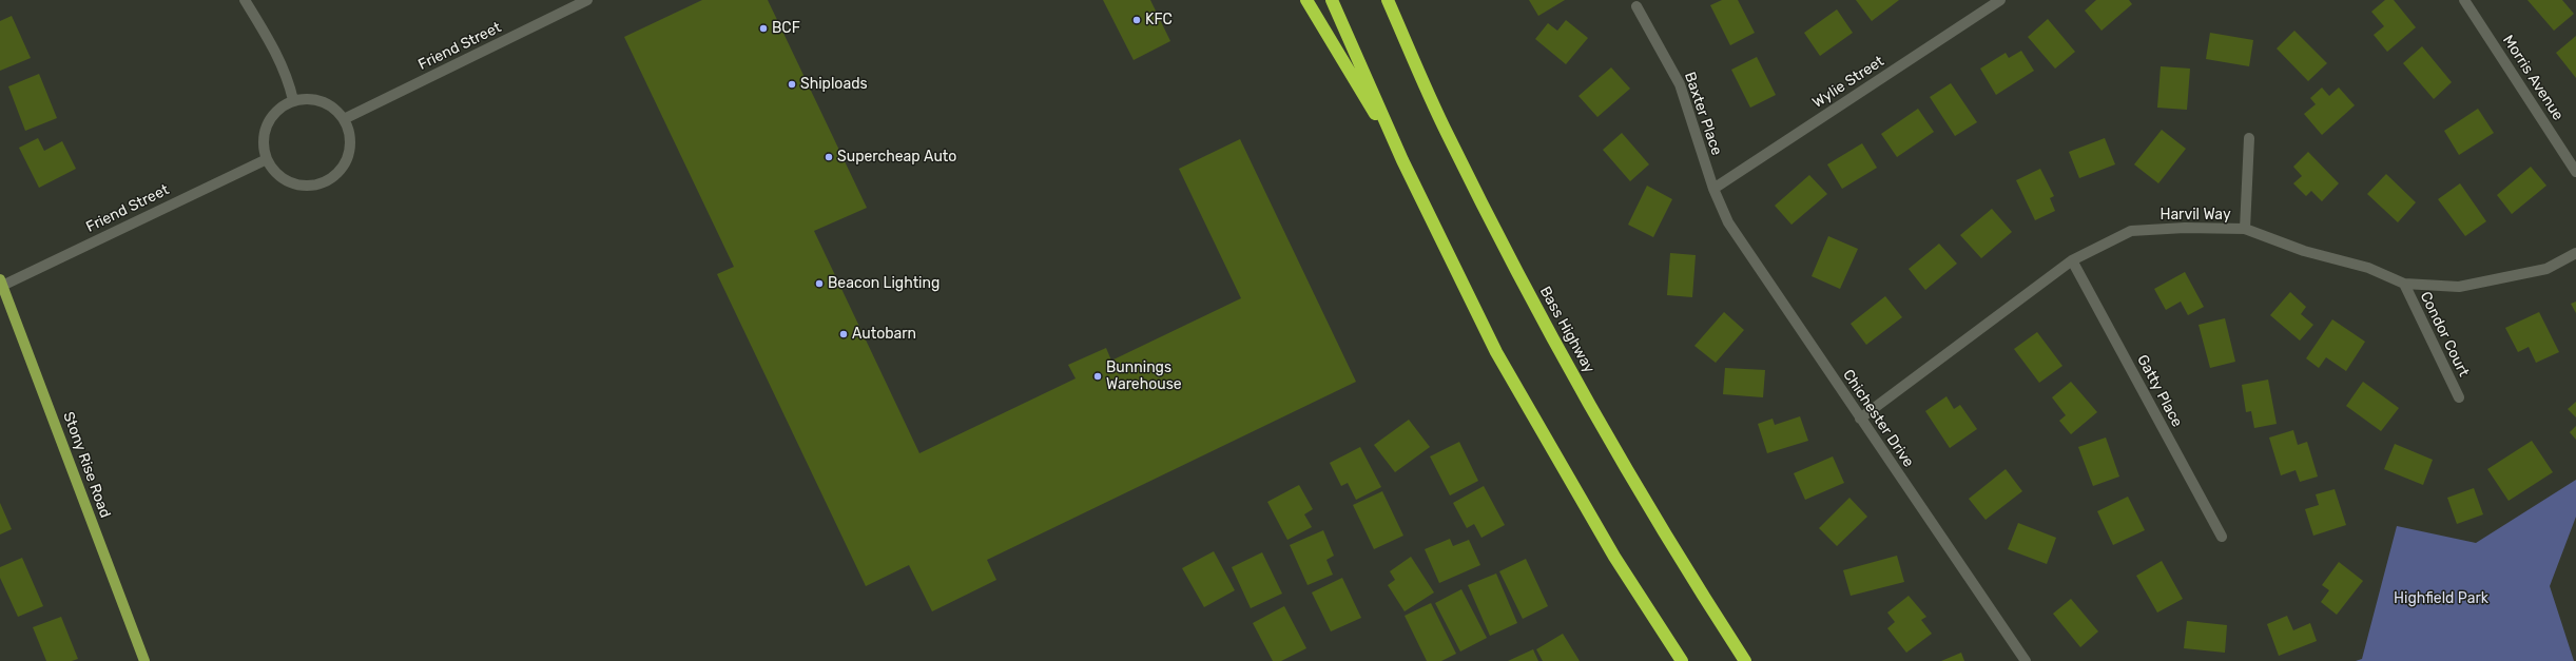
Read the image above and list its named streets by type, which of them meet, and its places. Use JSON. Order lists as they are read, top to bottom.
{
  "streets": {
    "highway": ["Bass Highway"],
    "main road": ["Stony Rise Road"],
    "street": [
      "Friend Street",
      "Morris Avenue",
      "Wylie Street",
      "Baxter Place",
      "Harvil Way",
      "Condor Court",
      "Gatty Place",
      "Chichester Drive"
    ]
  },
  "crossings": [
    ["Friend Street", "Stony Rise Road"],
    ["Wylie Street", "Baxter Place"],
    ["Wylie Street", "Chichester Drive"],
    ["Baxter Place", "Chichester Drive"],
    ["Harvil Way", "Condor Court"],
    ["Harvil Way", "Gatty Place"],
    ["Harvil Way", "Chichester Drive"]
  ],
  "parks": ["Highfield Park"],
  "places": [
    "KFC",
    "BCF",
    "Shiploads",
    "Supercheap Auto",
    "Beacon Lighting",
    "Autobarn",
    "Bunnings Warehouse"
  ]
}
